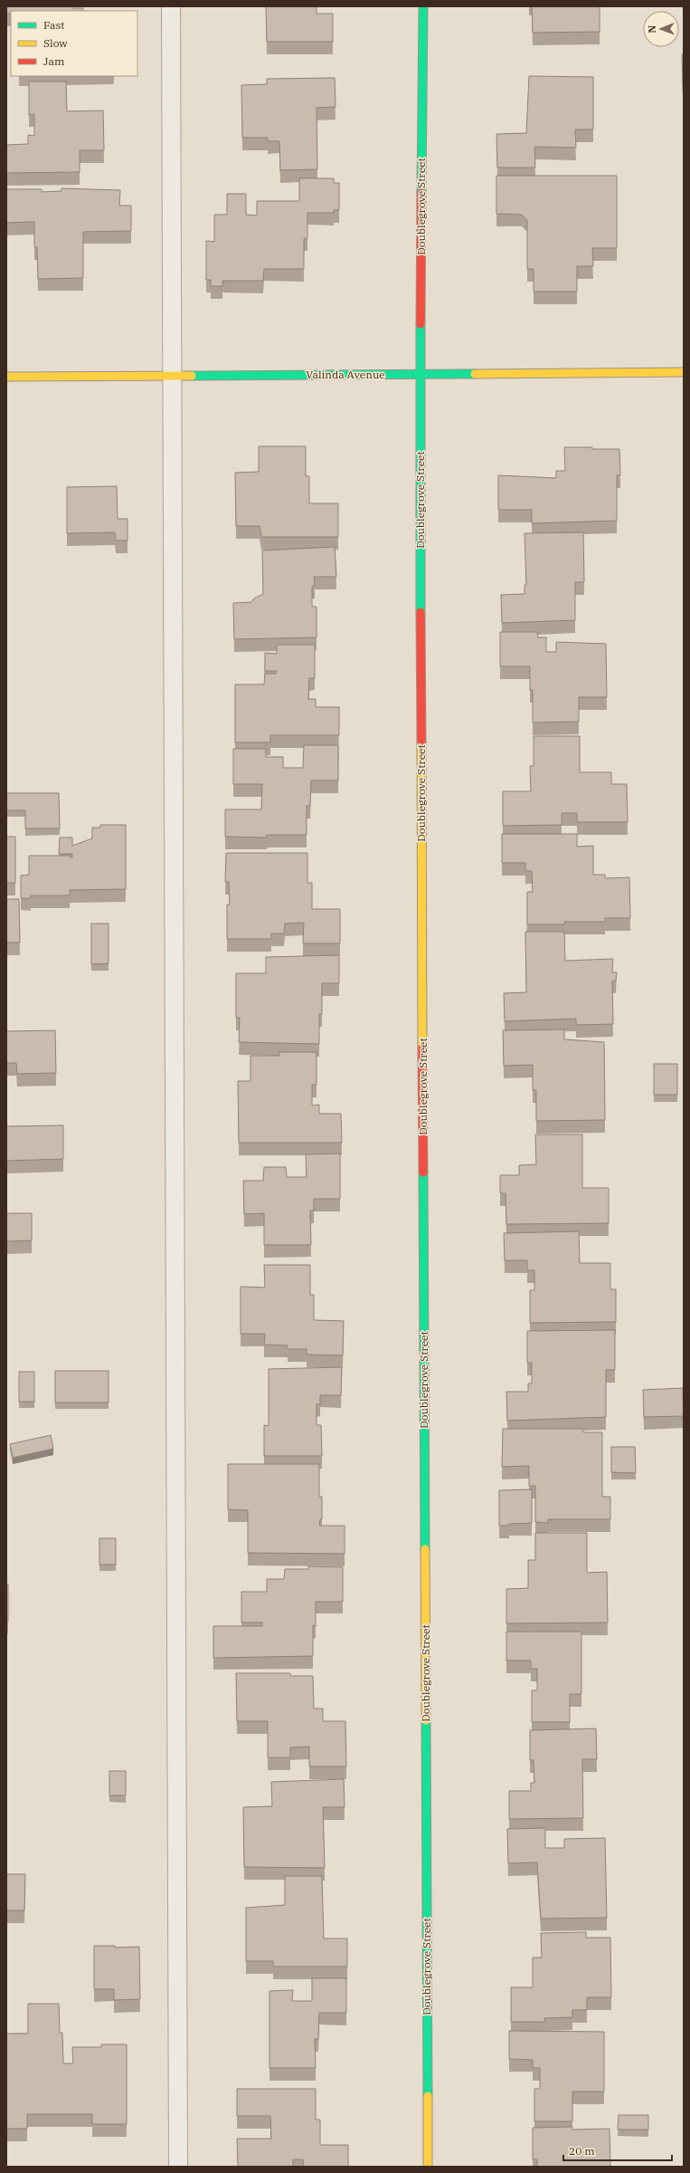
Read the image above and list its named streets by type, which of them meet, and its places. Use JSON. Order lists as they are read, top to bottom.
{
  "streets": {
    "street": ["Doublegrove Street", "Valinda Avenue"]
  },
  "crossings": [
    ["Doublegrove Street", "Valinda Avenue"]
  ],
  "legend": ["Fast", "Slow", "Jam"],
  "scale_bar": "20 m",
  "north": "left"
}
